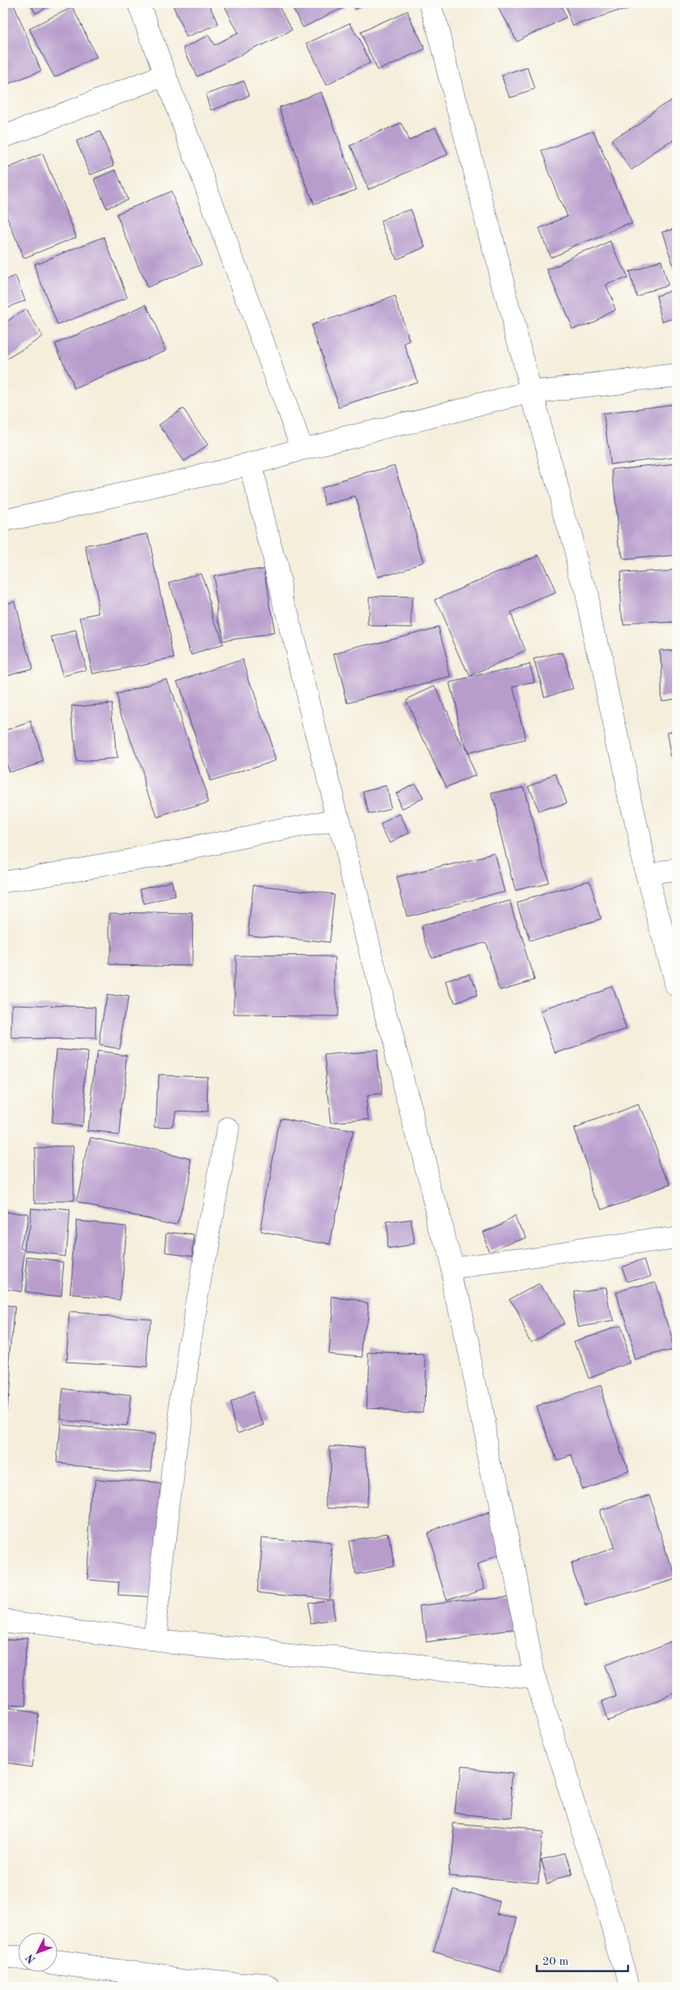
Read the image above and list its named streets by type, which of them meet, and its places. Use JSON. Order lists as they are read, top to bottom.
{
  "scale_bar": "20 m",
  "north": "bottom left"
}
